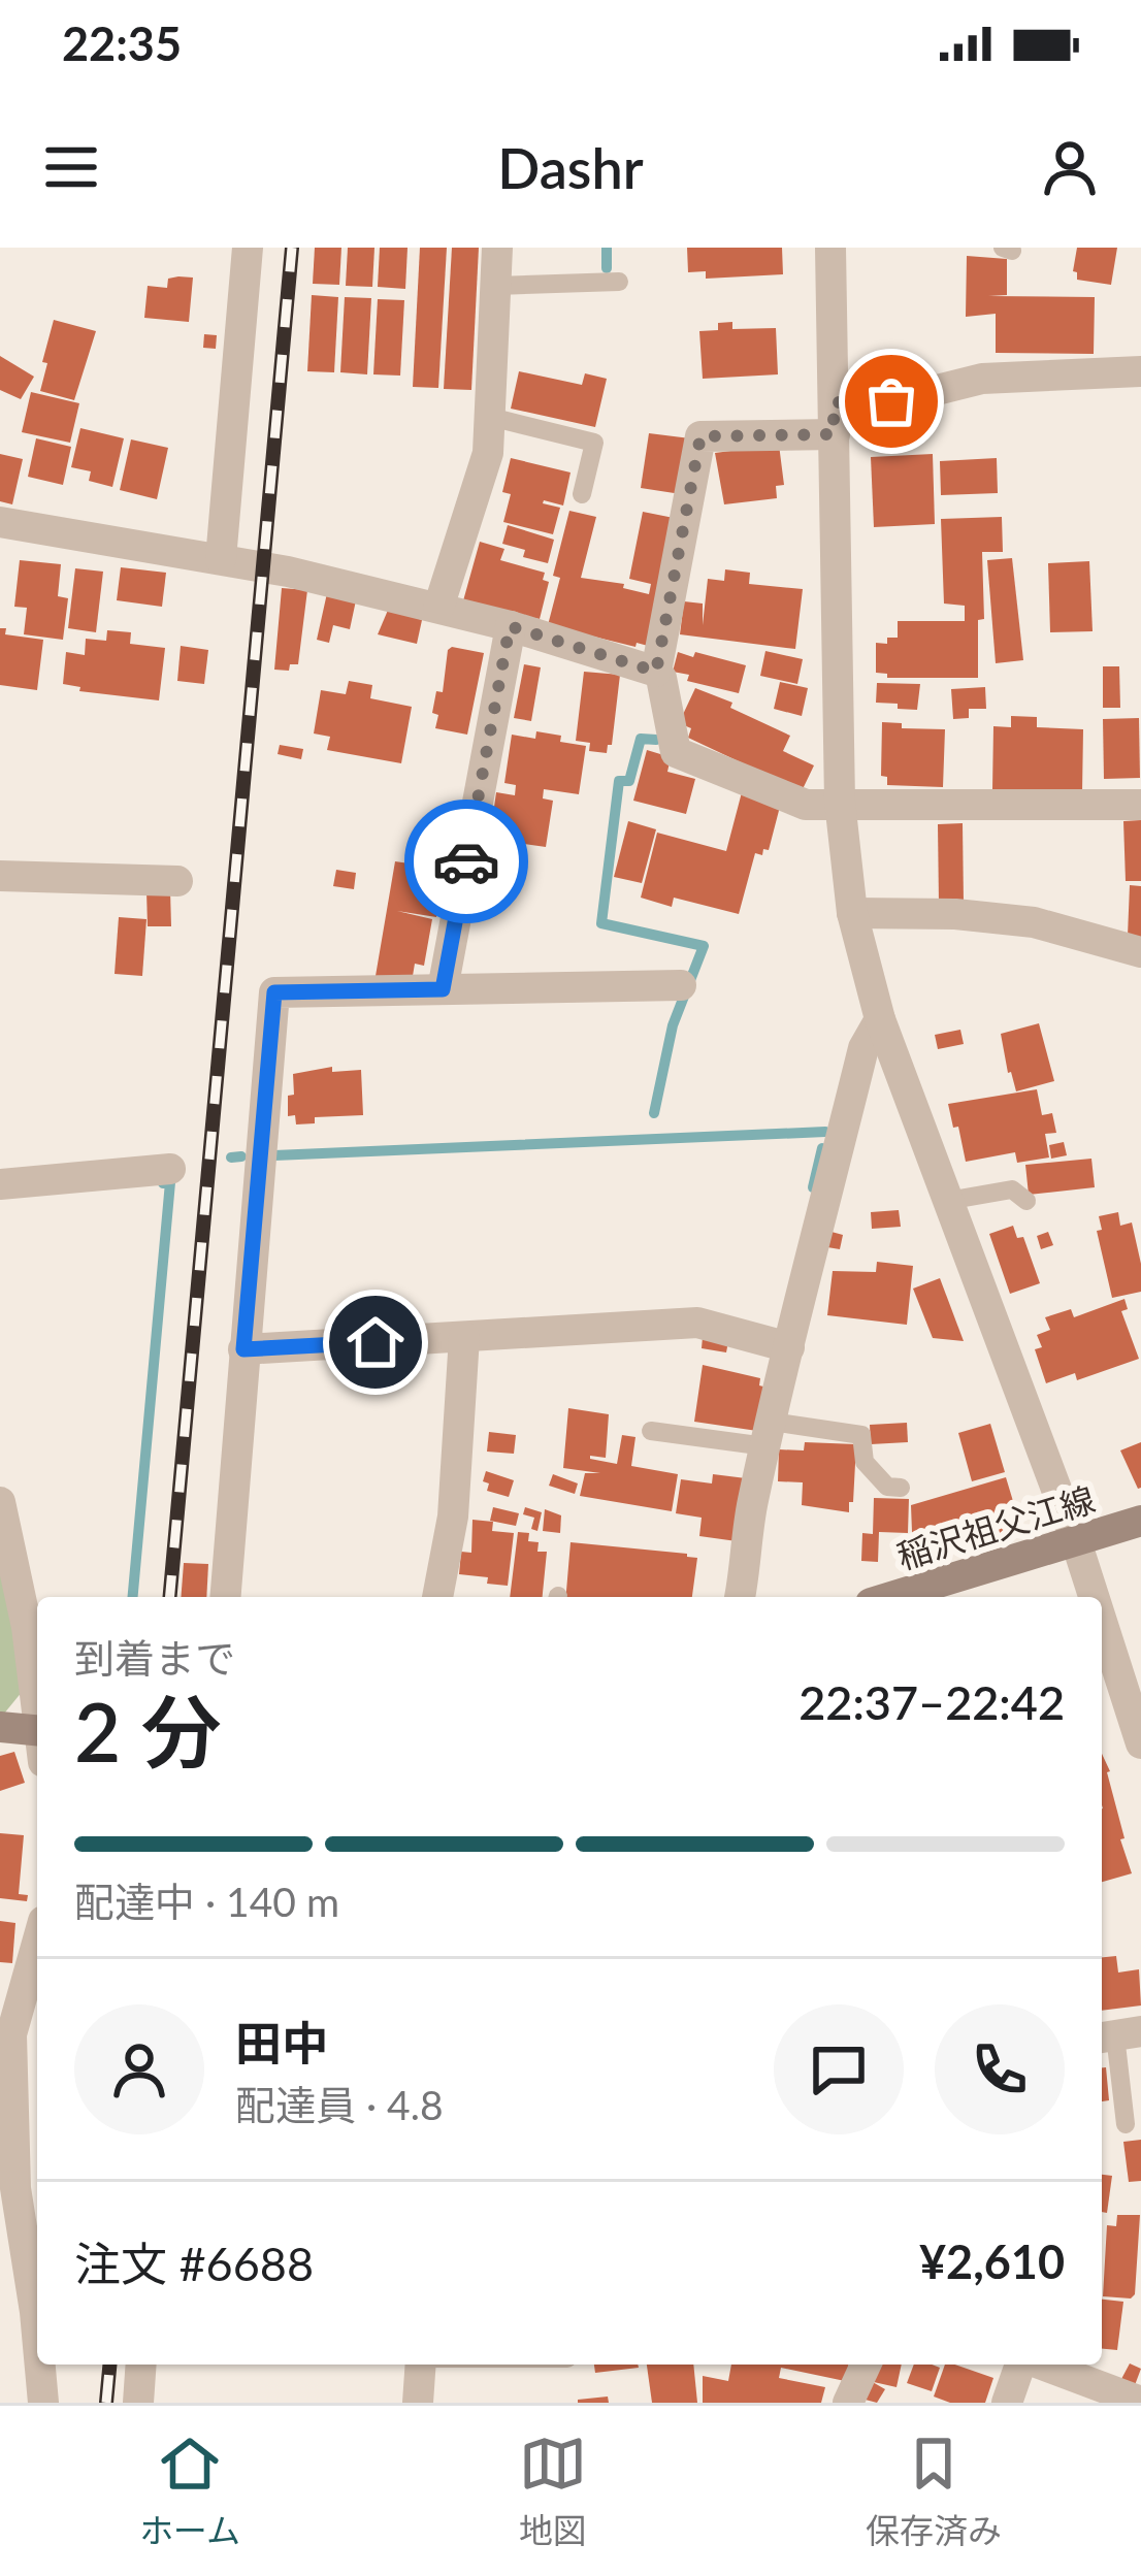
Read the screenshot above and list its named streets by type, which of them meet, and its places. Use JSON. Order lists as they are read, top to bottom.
{
  "streets": {
    "main road": ["稲沢祖父江線"]
  },
  "page": {
    "status": "22:35",
    "header": "Dashr",
    "heading": ["2 分", "到着まで", "22:37–22:42"],
    "panel": [
      "田中",
      "配達員 · 4.8",
      "注文 #6688",
      "¥2,610"
    ],
    "bar": "配達中 · 140 m",
    "tabs": ["ホーム", "地図", "保存済み"]
  }
}
